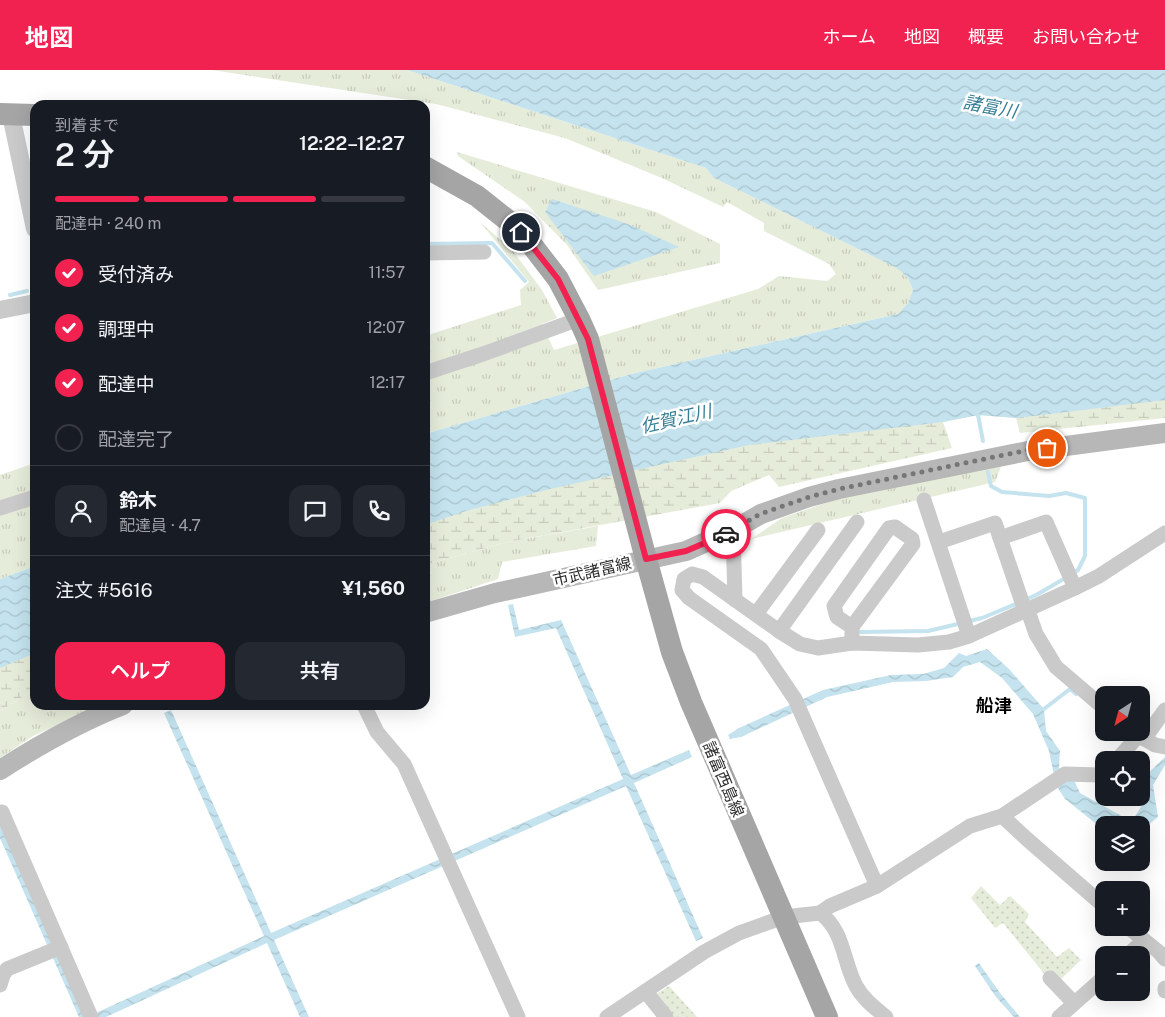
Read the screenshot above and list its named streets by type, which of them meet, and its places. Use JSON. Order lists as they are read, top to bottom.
{
  "streets": {
    "main road": ["市武諸富線", "諸富西島線"]
  },
  "crossings": [
    ["市武諸富線", "諸富西島線"]
  ],
  "districts": ["船津"],
  "water": ["諸富川", "佐賀江川"],
  "north": "bottom left",
  "page": {
    "header": "地図",
    "nav": [
      "ホーム",
      "地図",
      "概要",
      "お問い合わせ"
    ],
    "heading": ["2 分", "到着まで", "12:22–12:27"],
    "panel": [
      "鈴木",
      "配達員 · 4.7",
      "注文 #5616",
      "¥1,560"
    ],
    "bar": "配達中 · 240 m",
    "list": [
      ["受付済み", "11:57"],
      ["調理中", "12:07"],
      ["配達中", "12:17"],
      "配達完了"
    ],
    "buttons": ["ヘルプ", "共有"],
    "map_buttons": ["+", "−"]
  }
}
